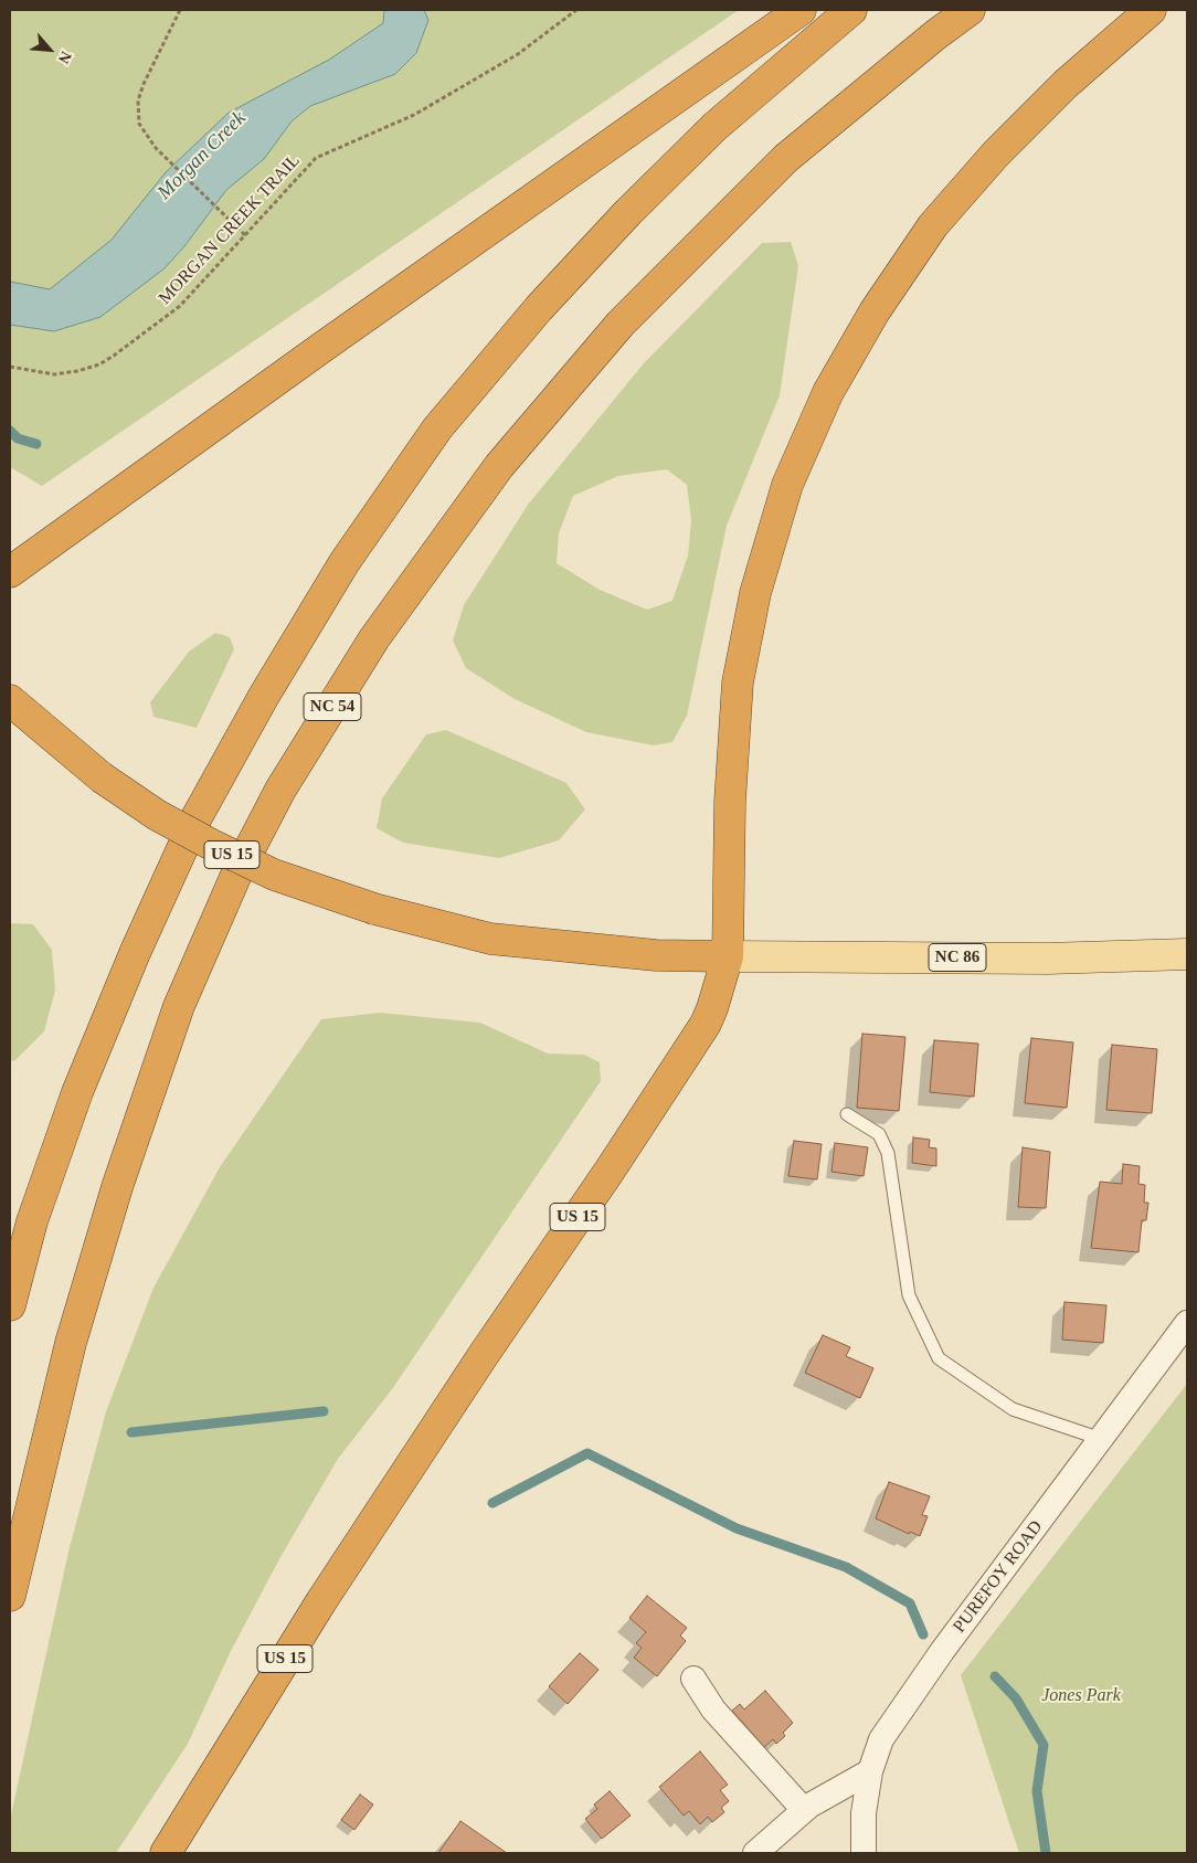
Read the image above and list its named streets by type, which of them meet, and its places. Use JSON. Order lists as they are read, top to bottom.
{
  "streets": {
    "highway": ["NC 54", "US 15"],
    "main road": ["NC 86"],
    "street": ["PUREFOY ROAD"],
    "path": ["MORGAN CREEK TRAIL"]
  },
  "crossings": [
    ["US 15", "NC 86"]
  ],
  "water": ["Morgan Creek"],
  "parks": ["Jones Park"],
  "north": "bottom right"
}
